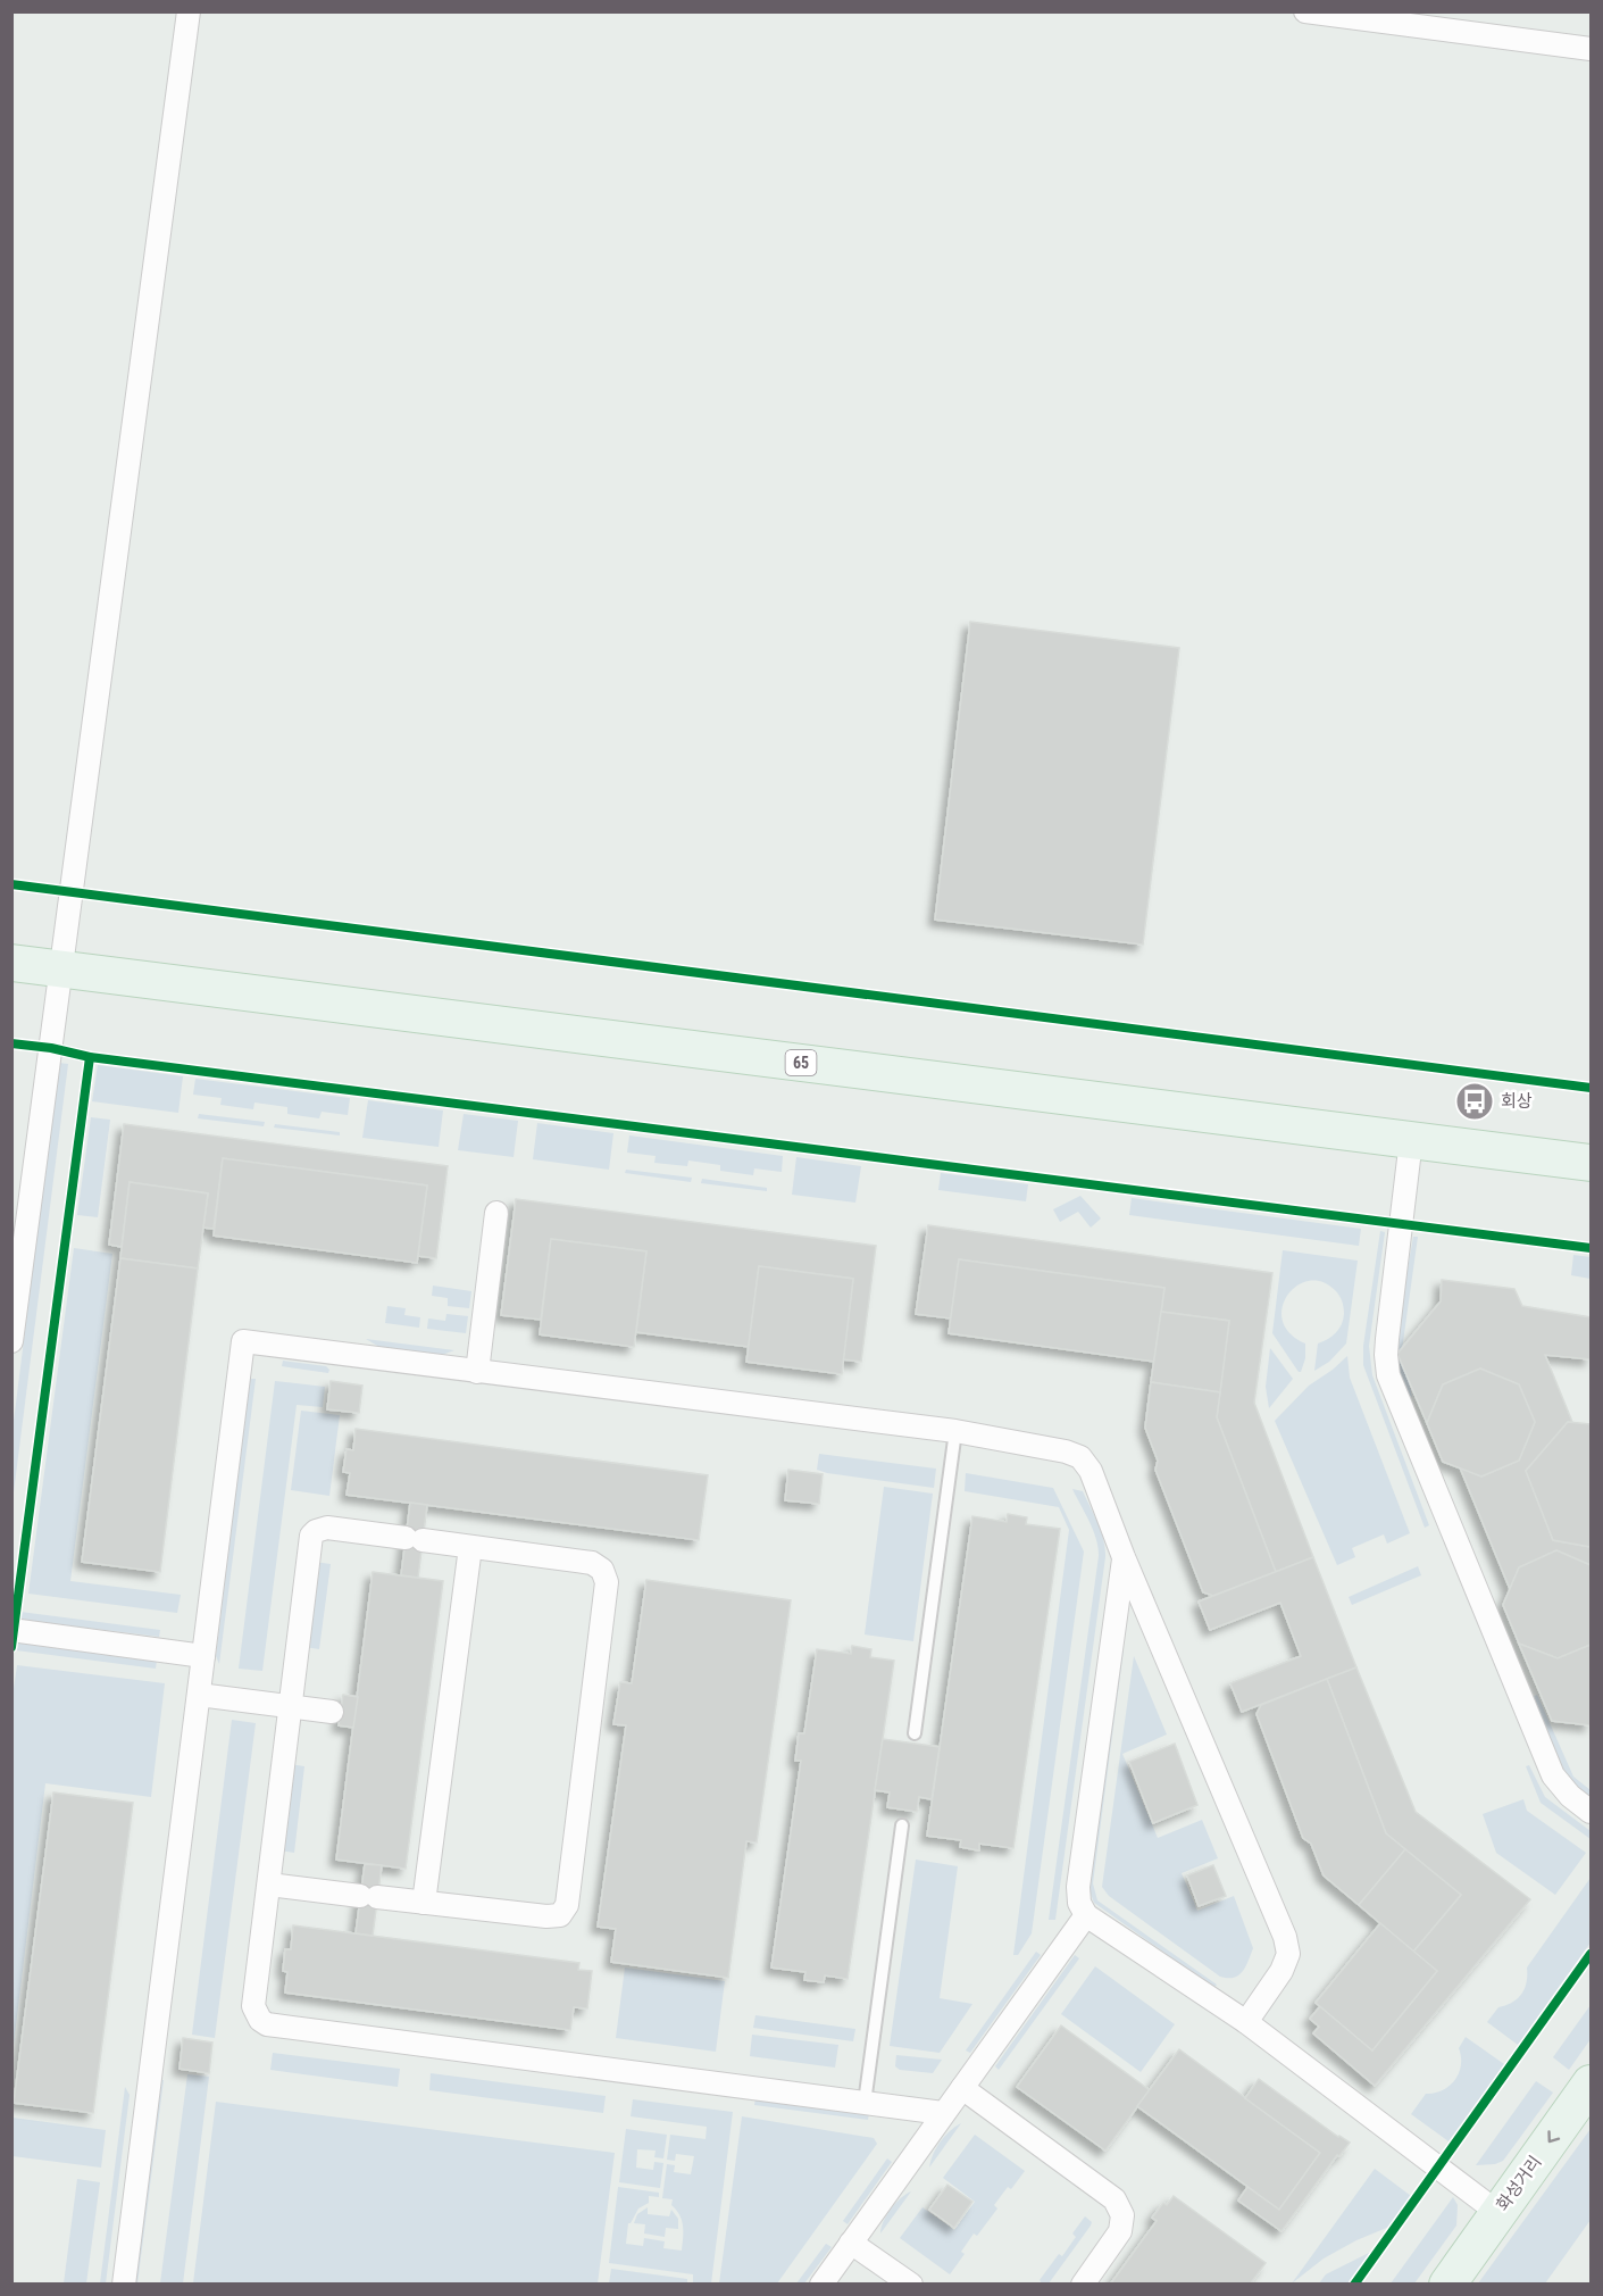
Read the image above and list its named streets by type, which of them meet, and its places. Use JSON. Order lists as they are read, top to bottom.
{
  "streets": {
    "main road": ["65", "화성거리"]
  },
  "one_way": ["화성거리"],
  "places": {
    "bus stop": ["회상"]
  }
}
